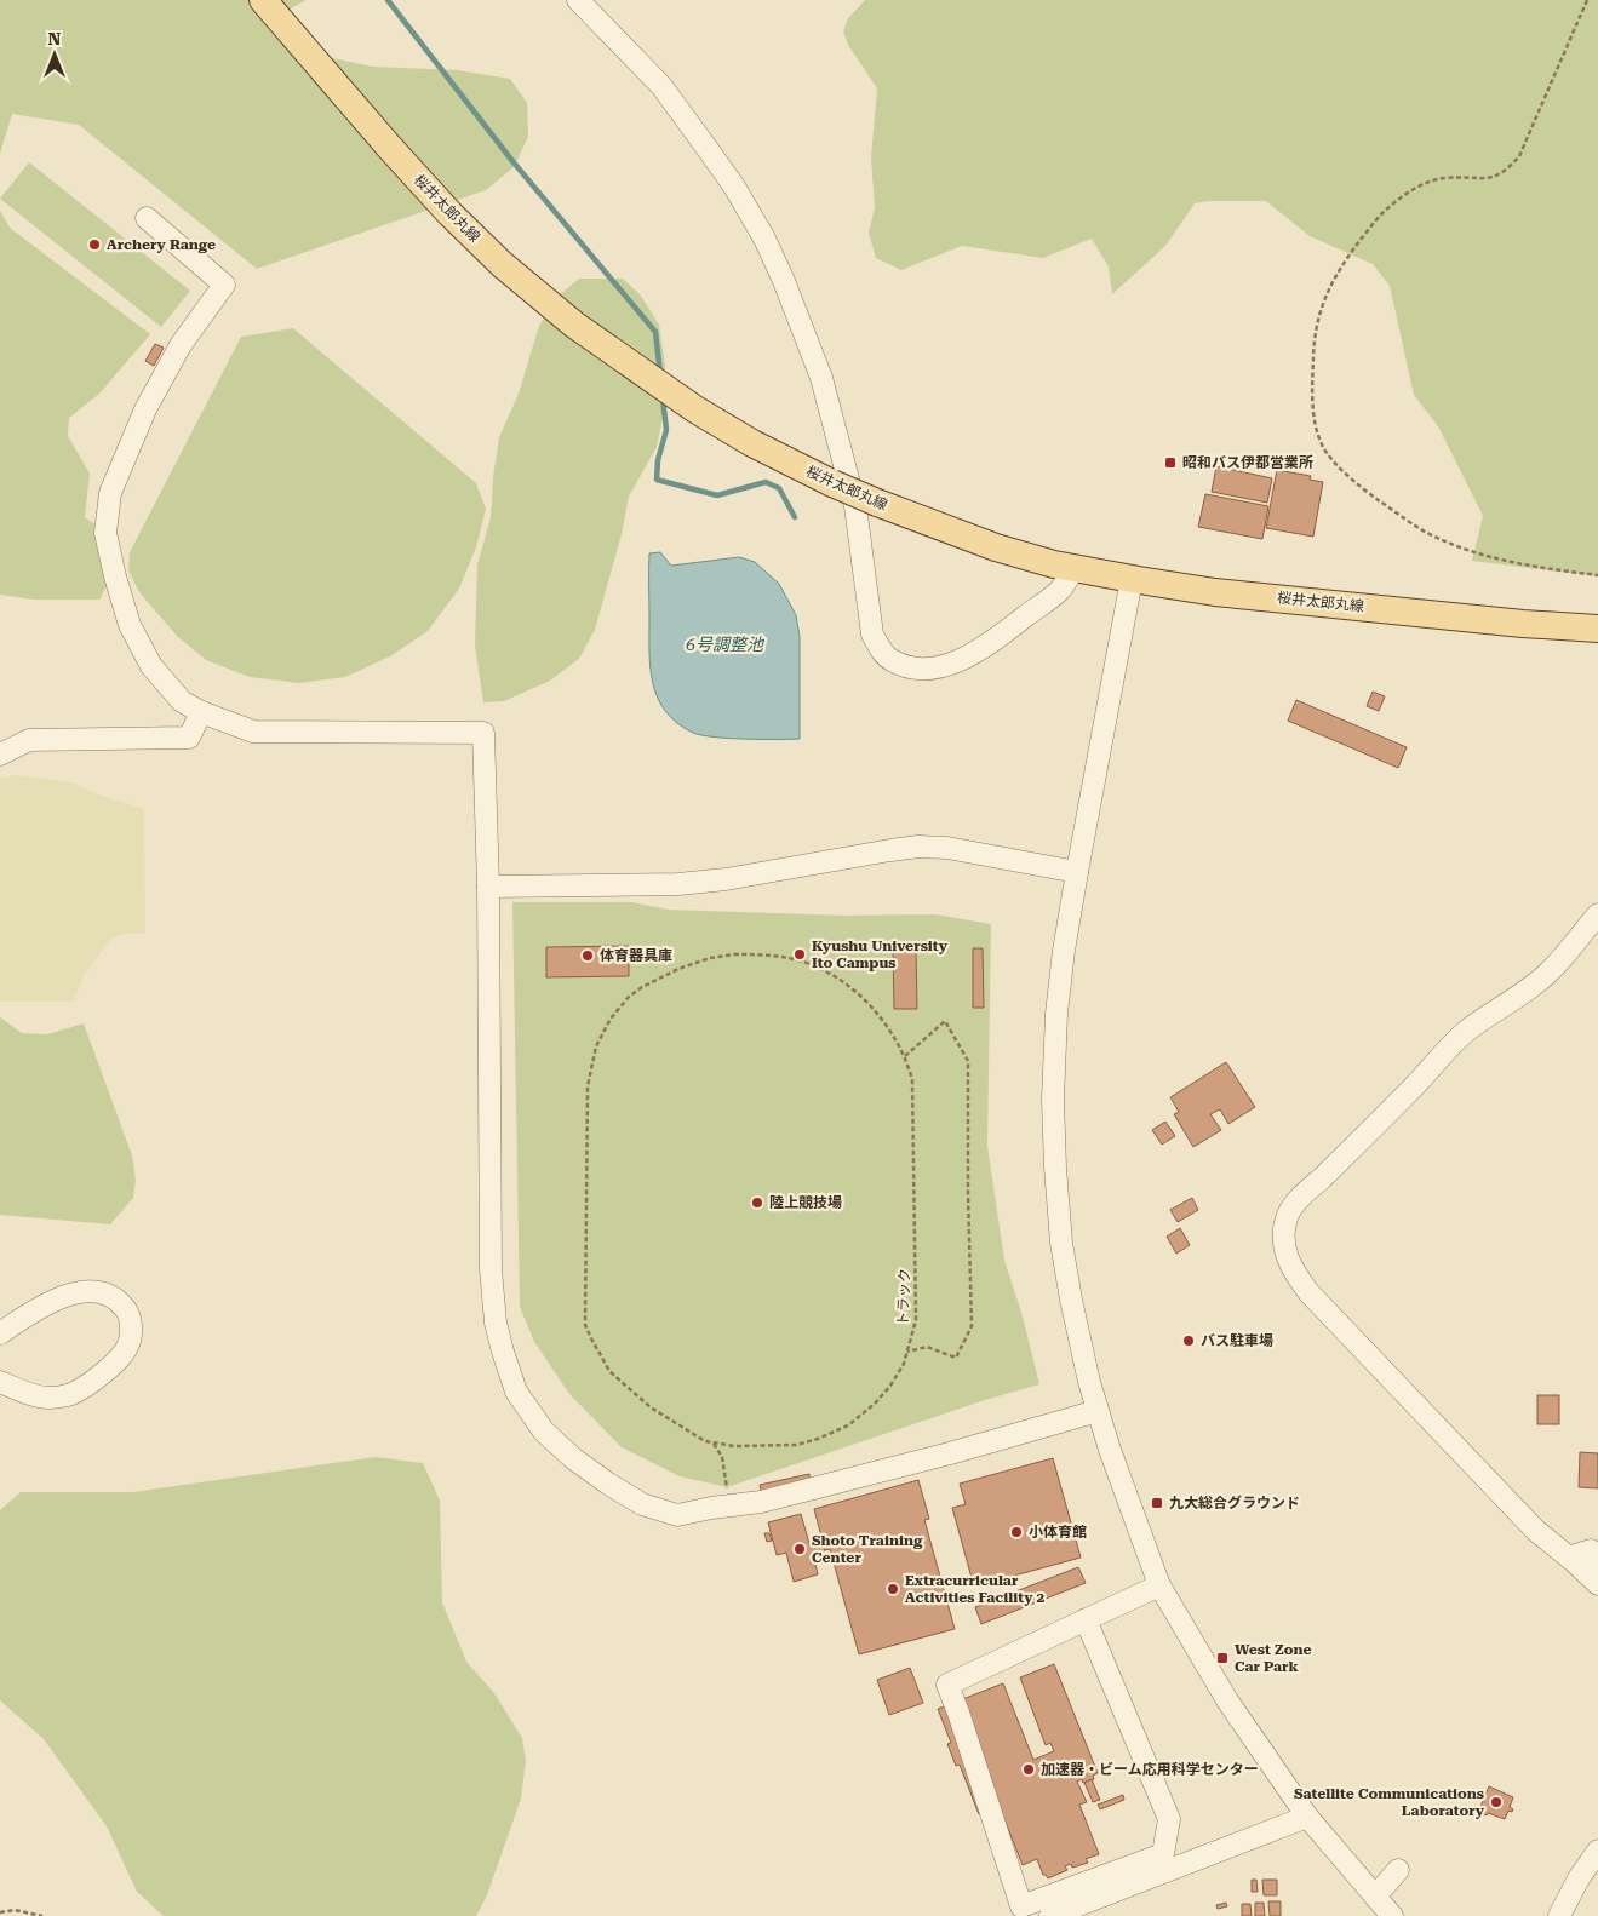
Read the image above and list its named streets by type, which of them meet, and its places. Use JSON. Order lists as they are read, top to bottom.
{
  "streets": {
    "main road": ["桜井太郎丸線"],
    "path": ["トラック"]
  },
  "water": ["6号調整池"],
  "places": {
    "other": [
      "Archery Range",
      "Kyushu University Ito Campus",
      "体育器具庫",
      "陸上競技場",
      "バス駐車場",
      "小体育館",
      "Shoto Training Center",
      "Extracurricular Activities Facility 2",
      "加速器・ビーム応用科学センター",
      "Satellite Communications Laboratory"
    ],
    "transit": ["昭和バス伊都営業所", "九大総合グラウンド", "West Zone Car Park"]
  },
  "north": "top"
}
